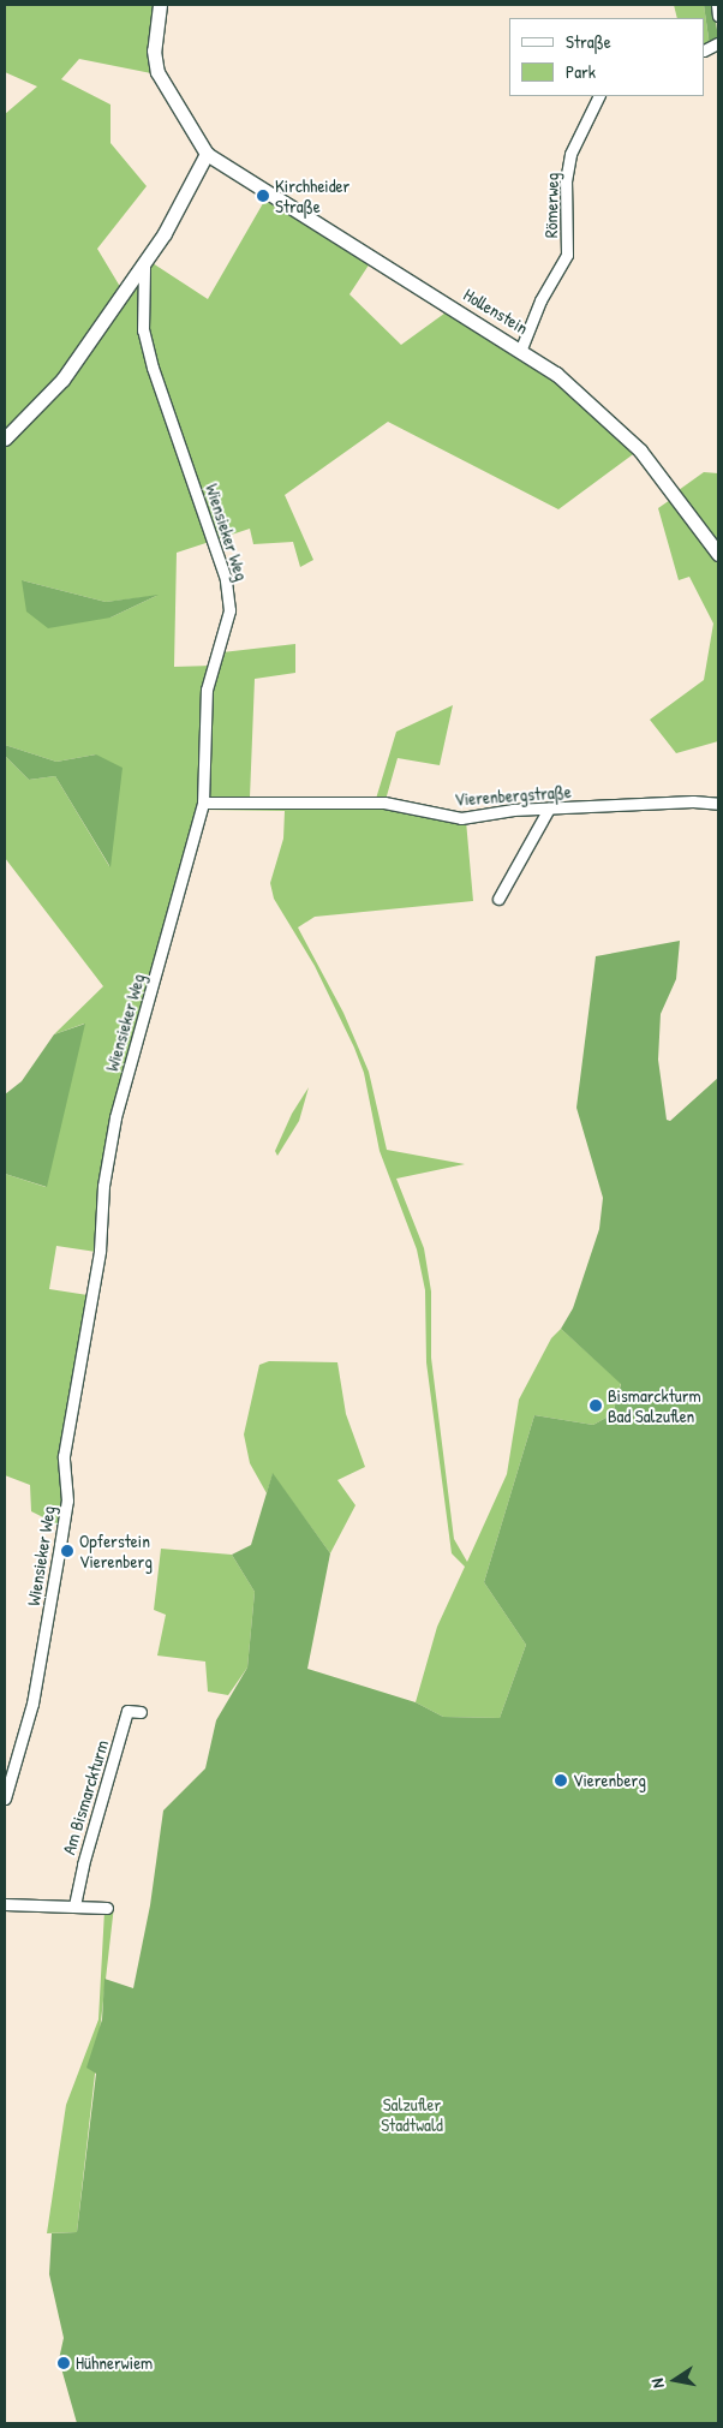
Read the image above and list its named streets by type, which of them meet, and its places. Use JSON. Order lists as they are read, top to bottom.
{
  "streets": {
    "main road": ["Hollenstein"],
    "street": [
      "Römerweg",
      "Wiensieker Weg",
      "Vierenbergstraße",
      "Am Bismarckturm"
    ]
  },
  "crossings": [
    ["Römerweg", "Hollenstein"],
    ["Wiensieker Weg", "Vierenbergstraße"]
  ],
  "parks": ["Salzufler Stadtwald"],
  "places": [
    "Kirchheider Straße",
    "Bismarckturm Bad Salzuflen",
    "Opferstein Vierenberg",
    "Vierenberg",
    "Hühnerwiem"
  ],
  "legend": ["Straße", "Park"],
  "north": "left"
}
